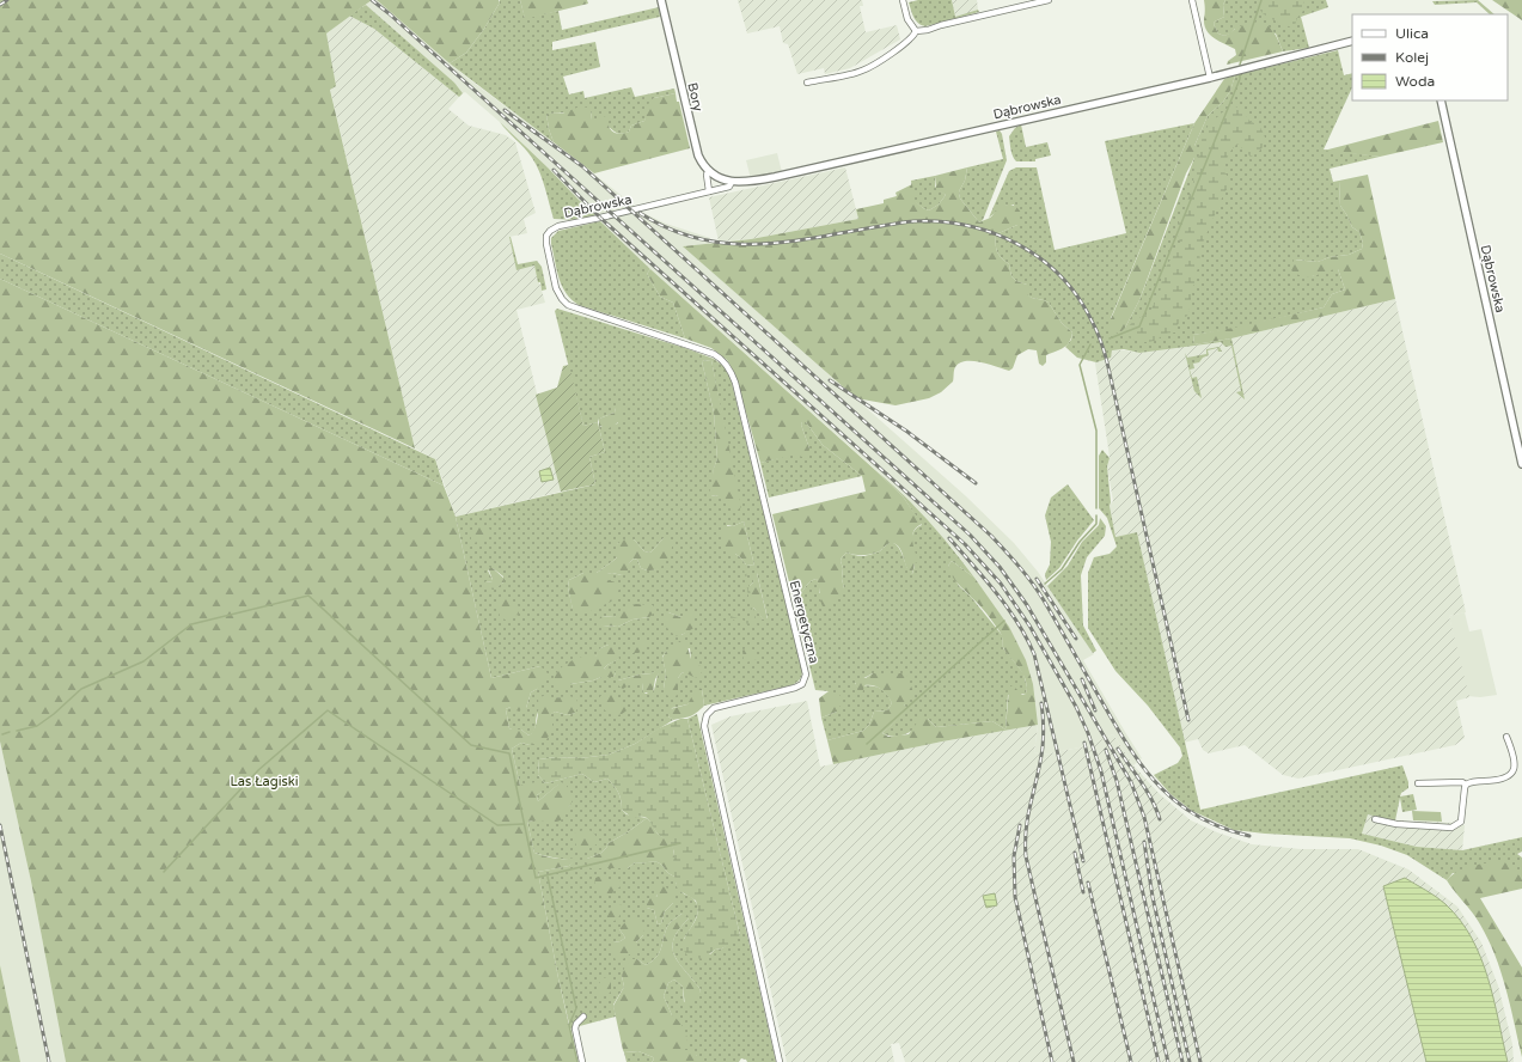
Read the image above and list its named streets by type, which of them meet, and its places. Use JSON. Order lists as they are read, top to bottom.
{
  "streets": {
    "street": ["Bory", "Dąbrowska", "Energetyczna"]
  },
  "crossings": [
    ["Bory", "Dąbrowska"],
    ["Dąbrowska", "Energetyczna"]
  ],
  "parks": ["Las Łagiski"],
  "legend": ["Ulica", "Kolej", "Woda"]
}
